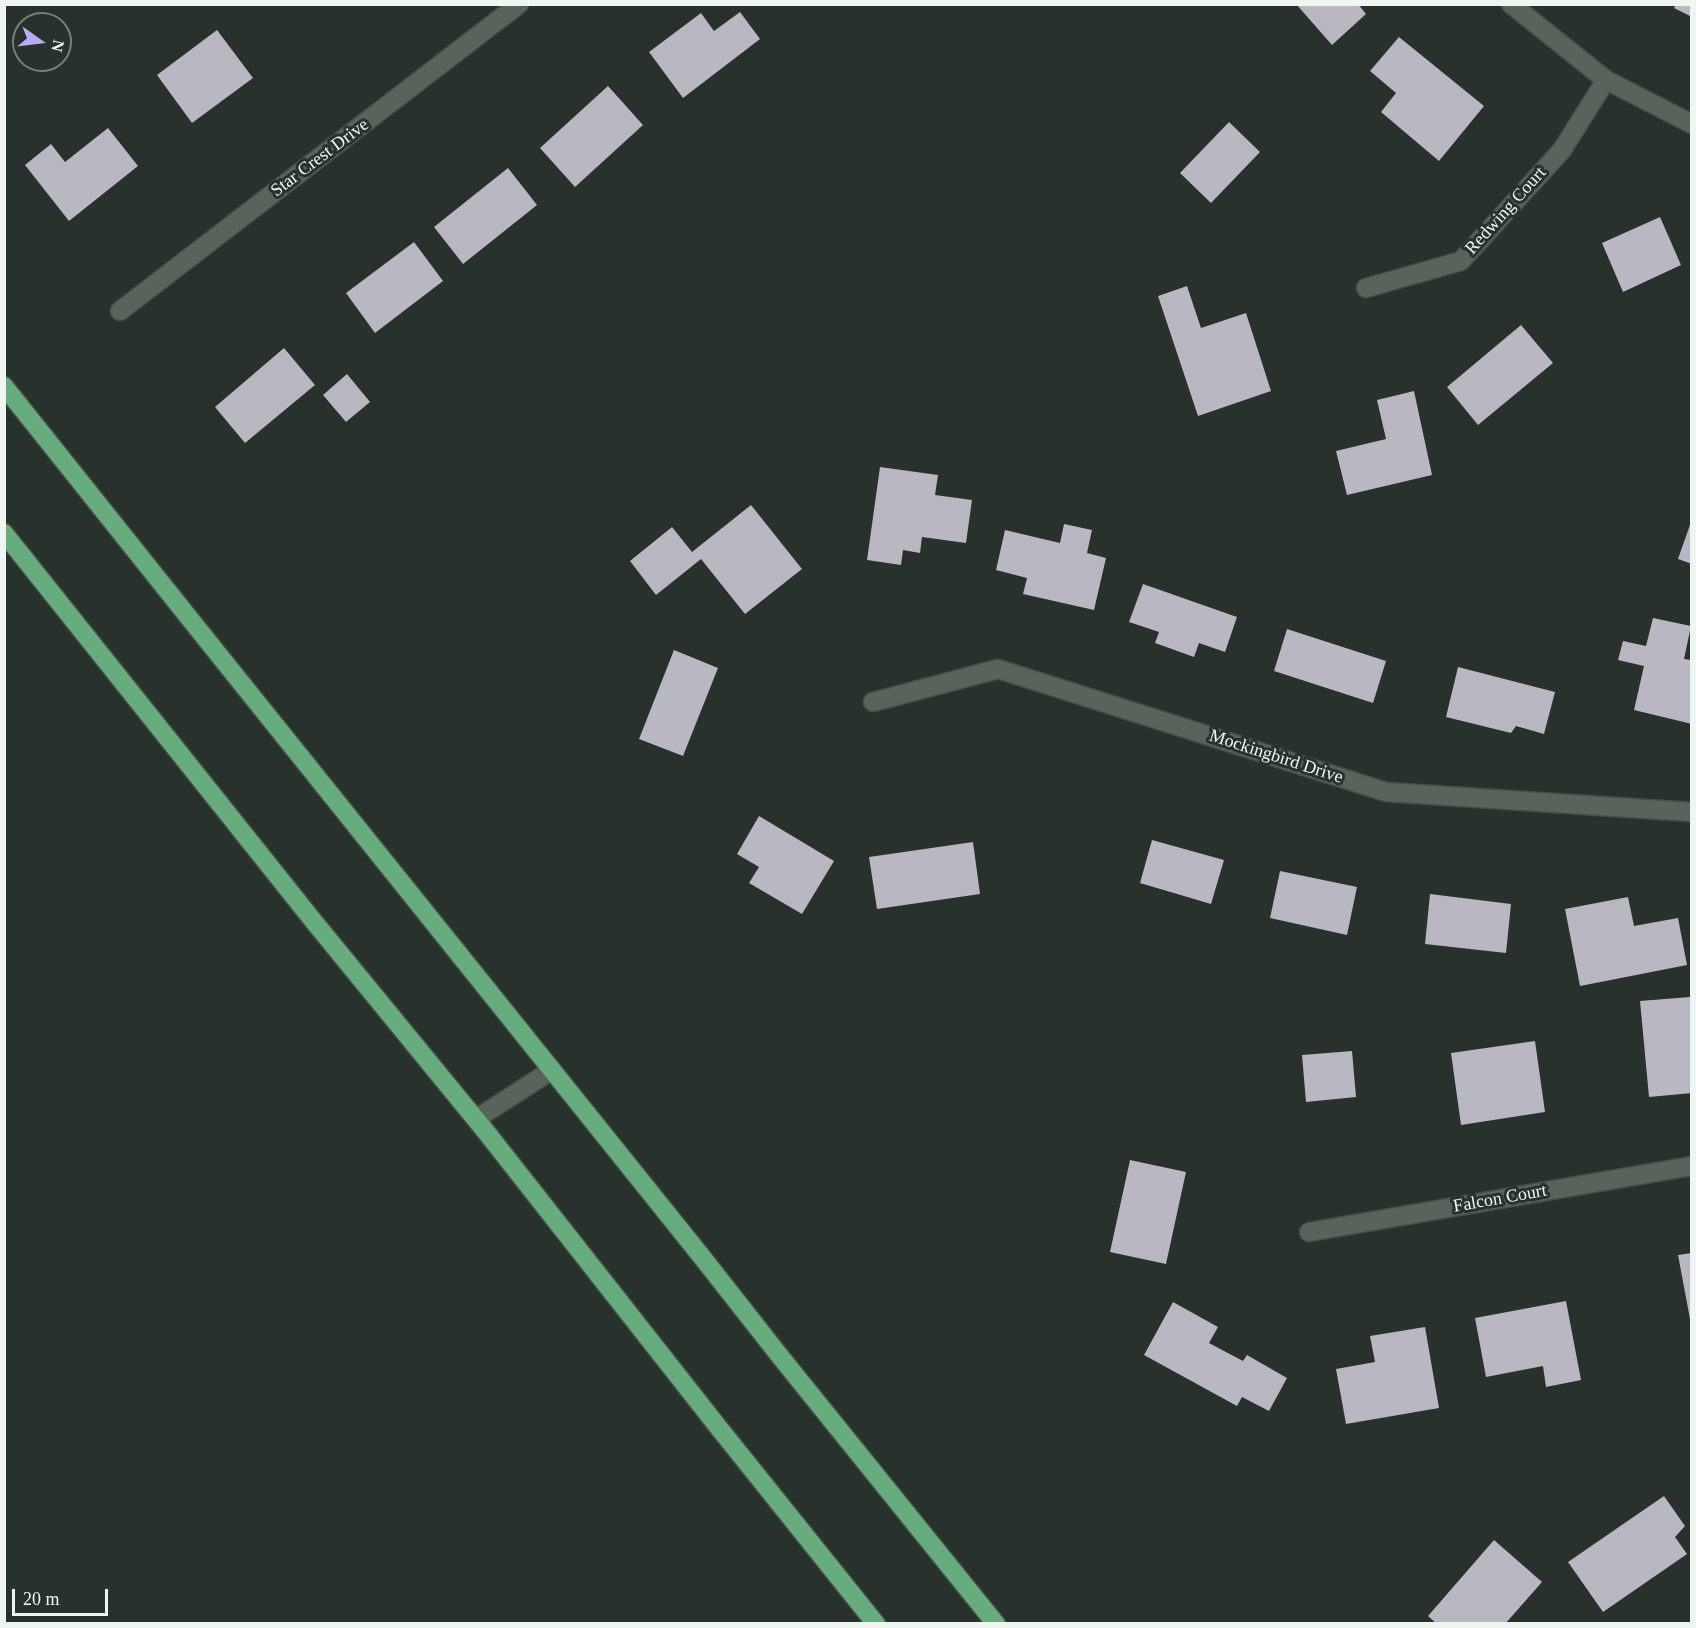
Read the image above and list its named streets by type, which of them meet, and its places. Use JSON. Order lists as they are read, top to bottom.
{
  "streets": {
    "street": [
      "Star Crest Drive",
      "Redwing Court",
      "Mockingbird Drive",
      "Falcon Court"
    ]
  },
  "scale_bar": "20 m",
  "north": "right"
}
